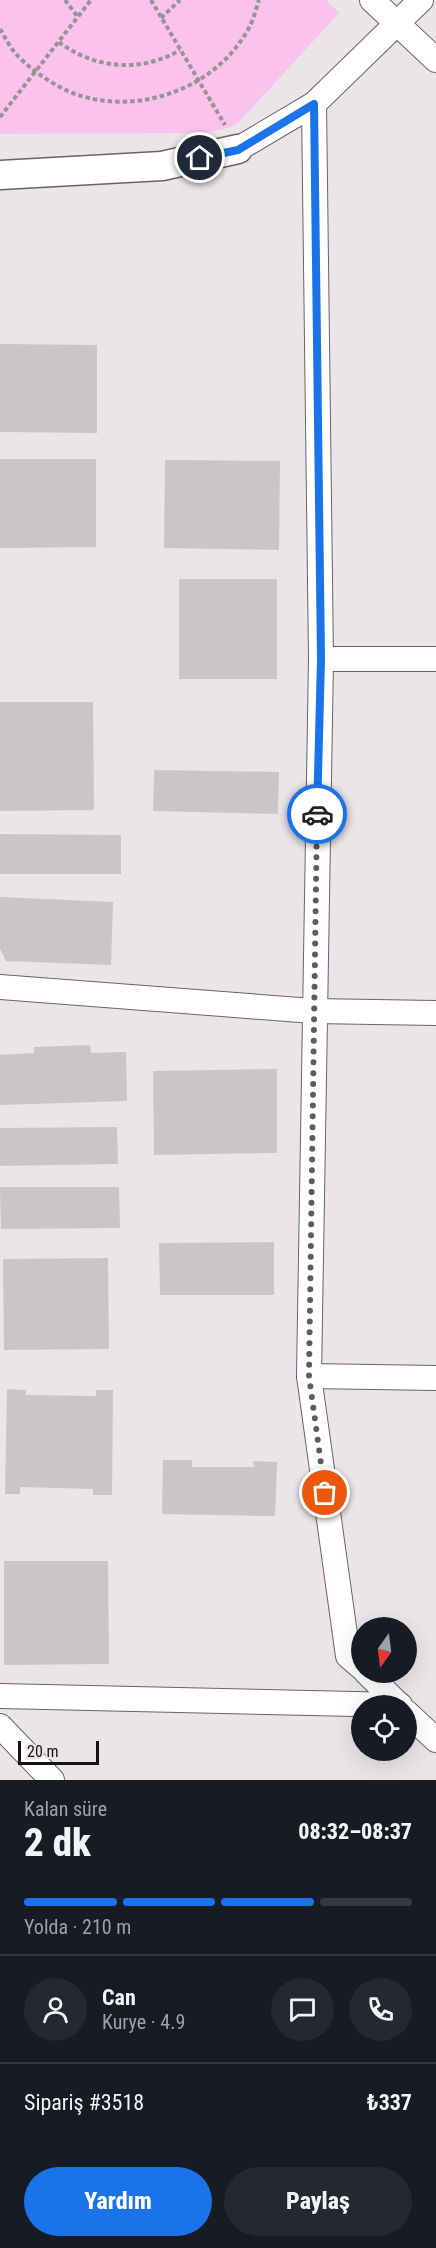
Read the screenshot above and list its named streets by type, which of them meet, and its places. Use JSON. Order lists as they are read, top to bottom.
{
  "scale_bar": "20 m",
  "north": "bottom",
  "page": {
    "scale": "20 m",
    "heading": ["2 dk", "Kalan süre", "08:32–08:37"],
    "panel": [
      "Can",
      "Kurye · 4.9",
      "Sipariş #3518",
      "₺337"
    ],
    "bar": "Yolda · 210 m",
    "buttons": ["Yardım", "Paylaş"]
  }
}
